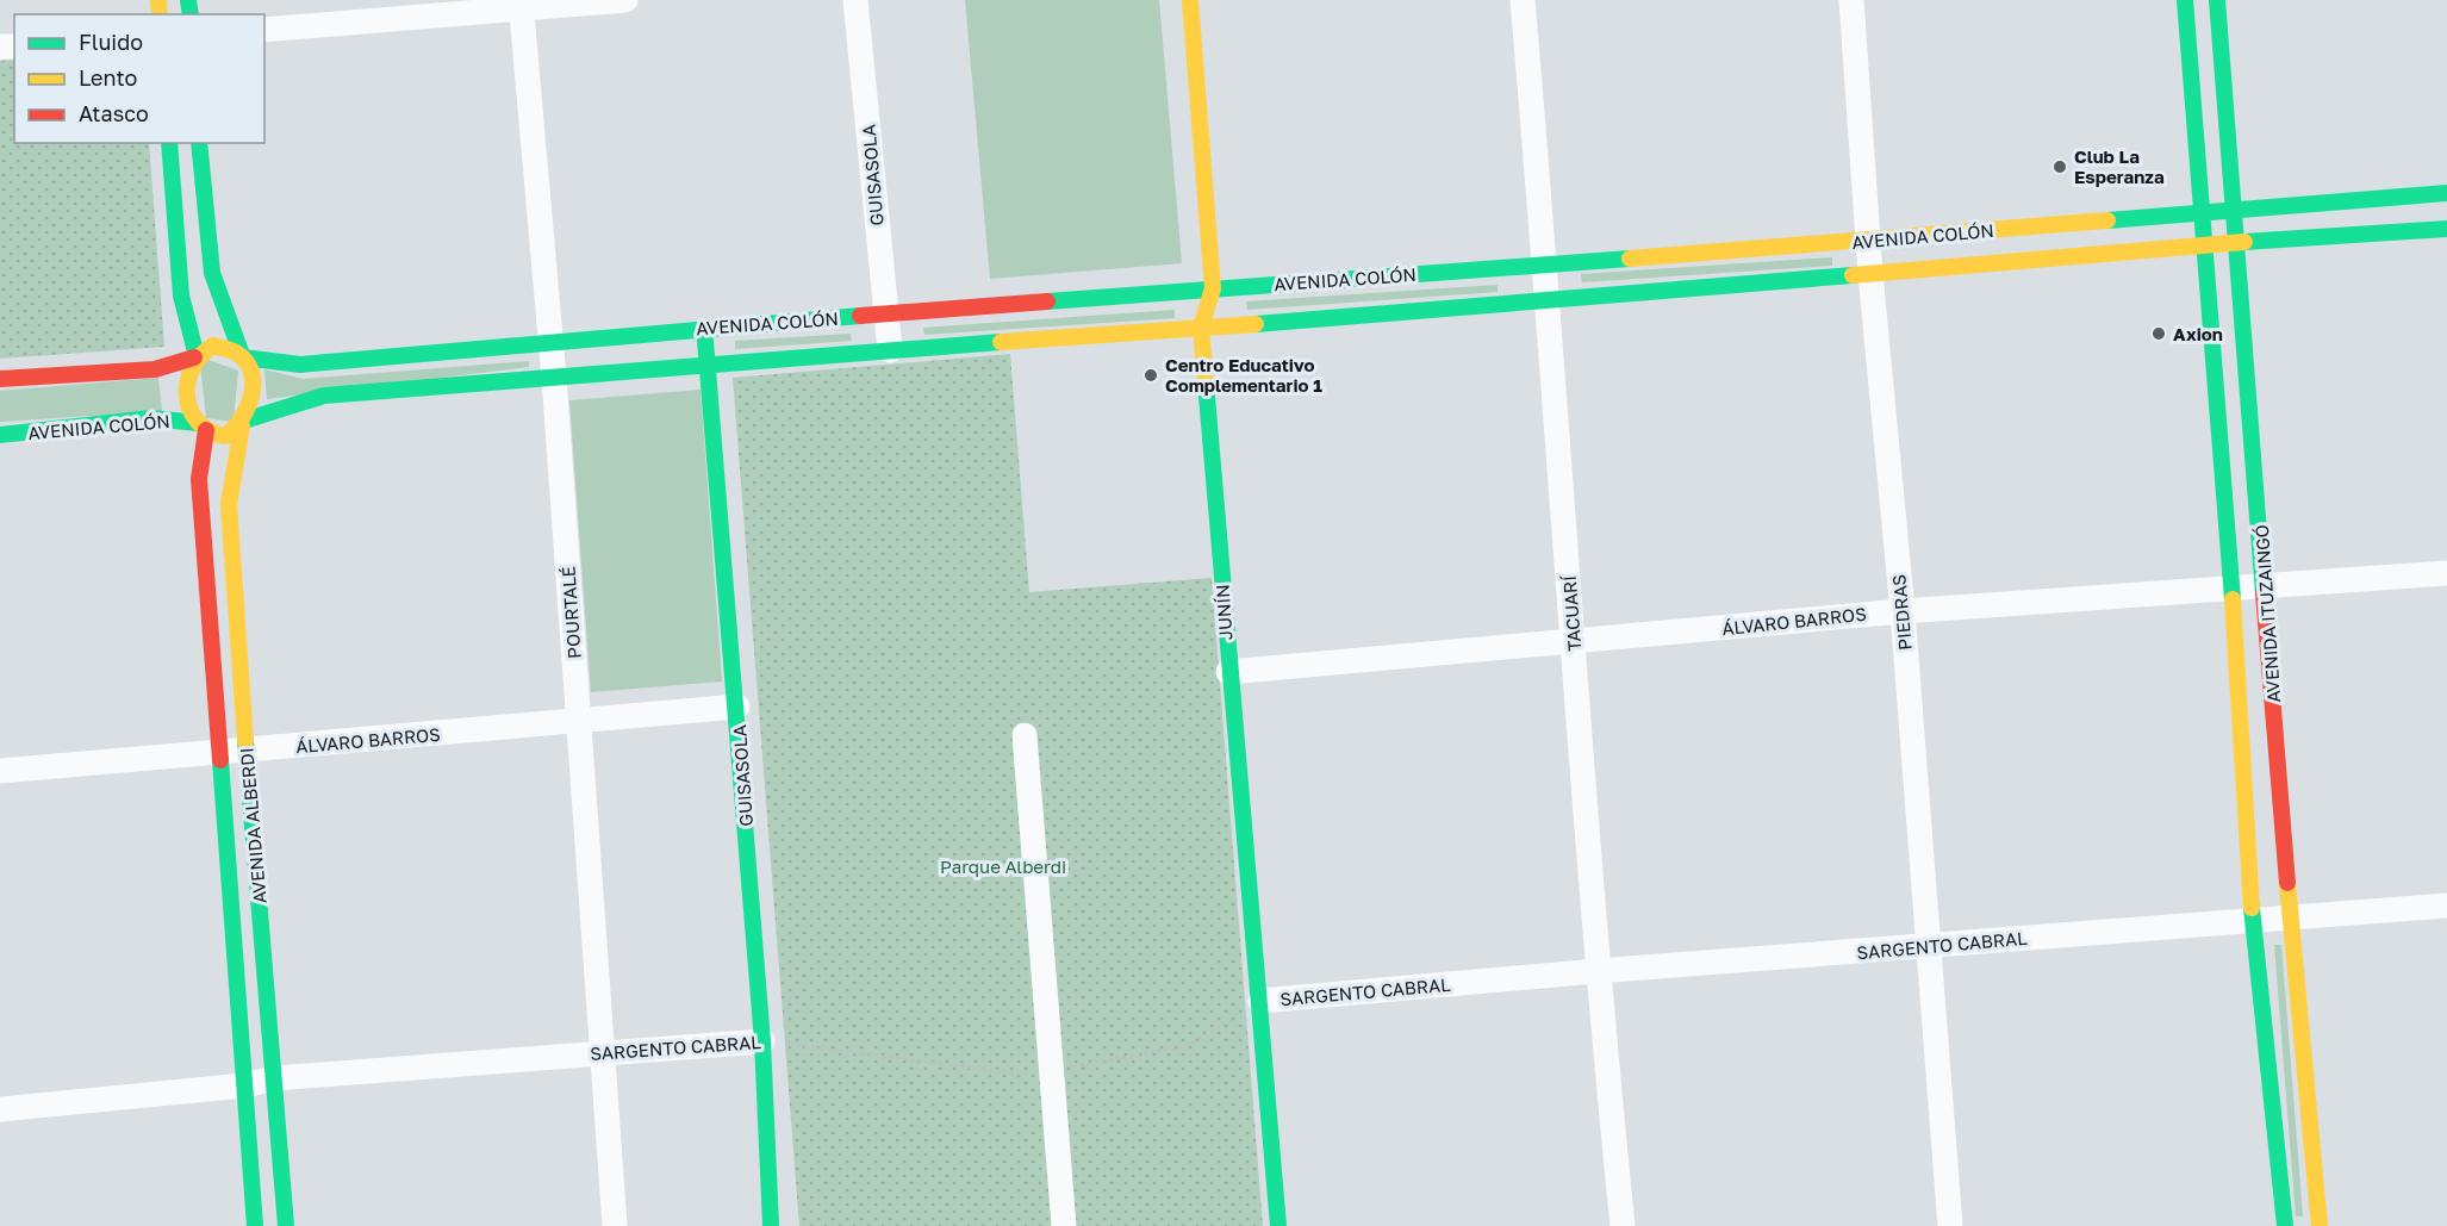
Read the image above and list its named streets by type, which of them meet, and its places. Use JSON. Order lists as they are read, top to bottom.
{
  "streets": {
    "main road": [
      "GUISASOLA",
      "AVENIDA COLÓN",
      "JUNÍN",
      "AVENIDA ITUZAINGÓ",
      "AVENIDA ALBERDI"
    ],
    "street": [
      "POURTALÉ",
      "PIEDRAS",
      "TACUARÍ",
      "ÁLVARO BARROS",
      "SARGENTO CABRAL"
    ]
  },
  "crossings": [
    ["GUISASOLA", "AVENIDA COLÓN"],
    ["GUISASOLA", "ÁLVARO BARROS"],
    ["GUISASOLA", "SARGENTO CABRAL"],
    ["AVENIDA COLÓN", "POURTALÉ"],
    ["AVENIDA COLÓN", "JUNÍN"],
    ["AVENIDA COLÓN", "PIEDRAS"],
    ["AVENIDA COLÓN", "TACUARÍ"],
    ["AVENIDA COLÓN", "AVENIDA ITUZAINGÓ"],
    ["AVENIDA COLÓN", "AVENIDA ALBERDI"],
    ["POURTALÉ", "ÁLVARO BARROS"],
    ["POURTALÉ", "SARGENTO CABRAL"],
    ["JUNÍN", "ÁLVARO BARROS"],
    ["JUNÍN", "SARGENTO CABRAL"],
    ["PIEDRAS", "ÁLVARO BARROS"],
    ["PIEDRAS", "SARGENTO CABRAL"],
    ["TACUARÍ", "ÁLVARO BARROS"],
    ["TACUARÍ", "SARGENTO CABRAL"],
    ["AVENIDA ITUZAINGÓ", "ÁLVARO BARROS"],
    ["AVENIDA ITUZAINGÓ", "SARGENTO CABRAL"],
    ["ÁLVARO BARROS", "AVENIDA ALBERDI"],
    ["AVENIDA ALBERDI", "SARGENTO CABRAL"]
  ],
  "parks": ["Parque Alberdi"],
  "places": ["Club La Esperanza", "Axion", "Centro Educativo Complementario 1"],
  "legend": ["Fluido", "Lento", "Atasco"]
}
